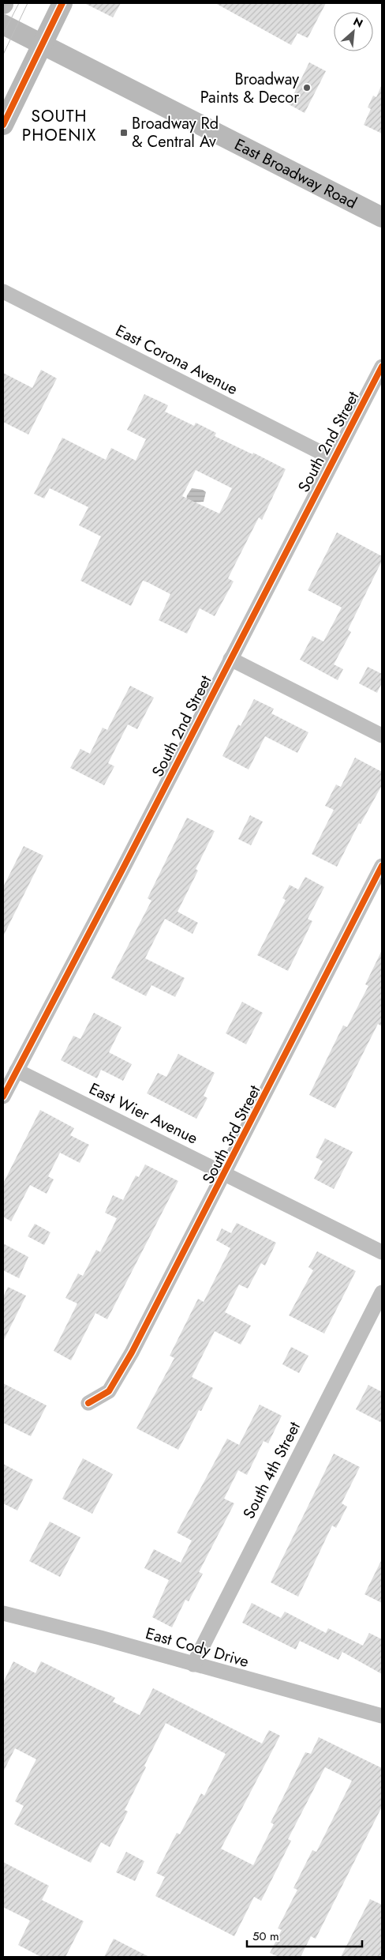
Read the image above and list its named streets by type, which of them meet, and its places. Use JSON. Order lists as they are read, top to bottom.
{
  "streets": {
    "main road": ["East Broadway Road"],
    "street": [
      "East Corona Avenue",
      "South 2nd Street",
      "East Wier Avenue",
      "South 3rd Street",
      "South 4th Street",
      "East Cody Drive"
    ]
  },
  "crossings": [
    ["East Corona Avenue", "South 2nd Street"],
    ["South 2nd Street", "East Wier Avenue"],
    ["East Wier Avenue", "South 3rd Street"],
    ["South 4th Street", "East Cody Drive"]
  ],
  "districts": ["SOUTH PHOENIX"],
  "places": {
    "other": ["Broadway Paints & Decor"],
    "transit": ["Broadway Rd & Central Av"]
  },
  "scale_bar": "50 m",
  "north": "top right"
}
